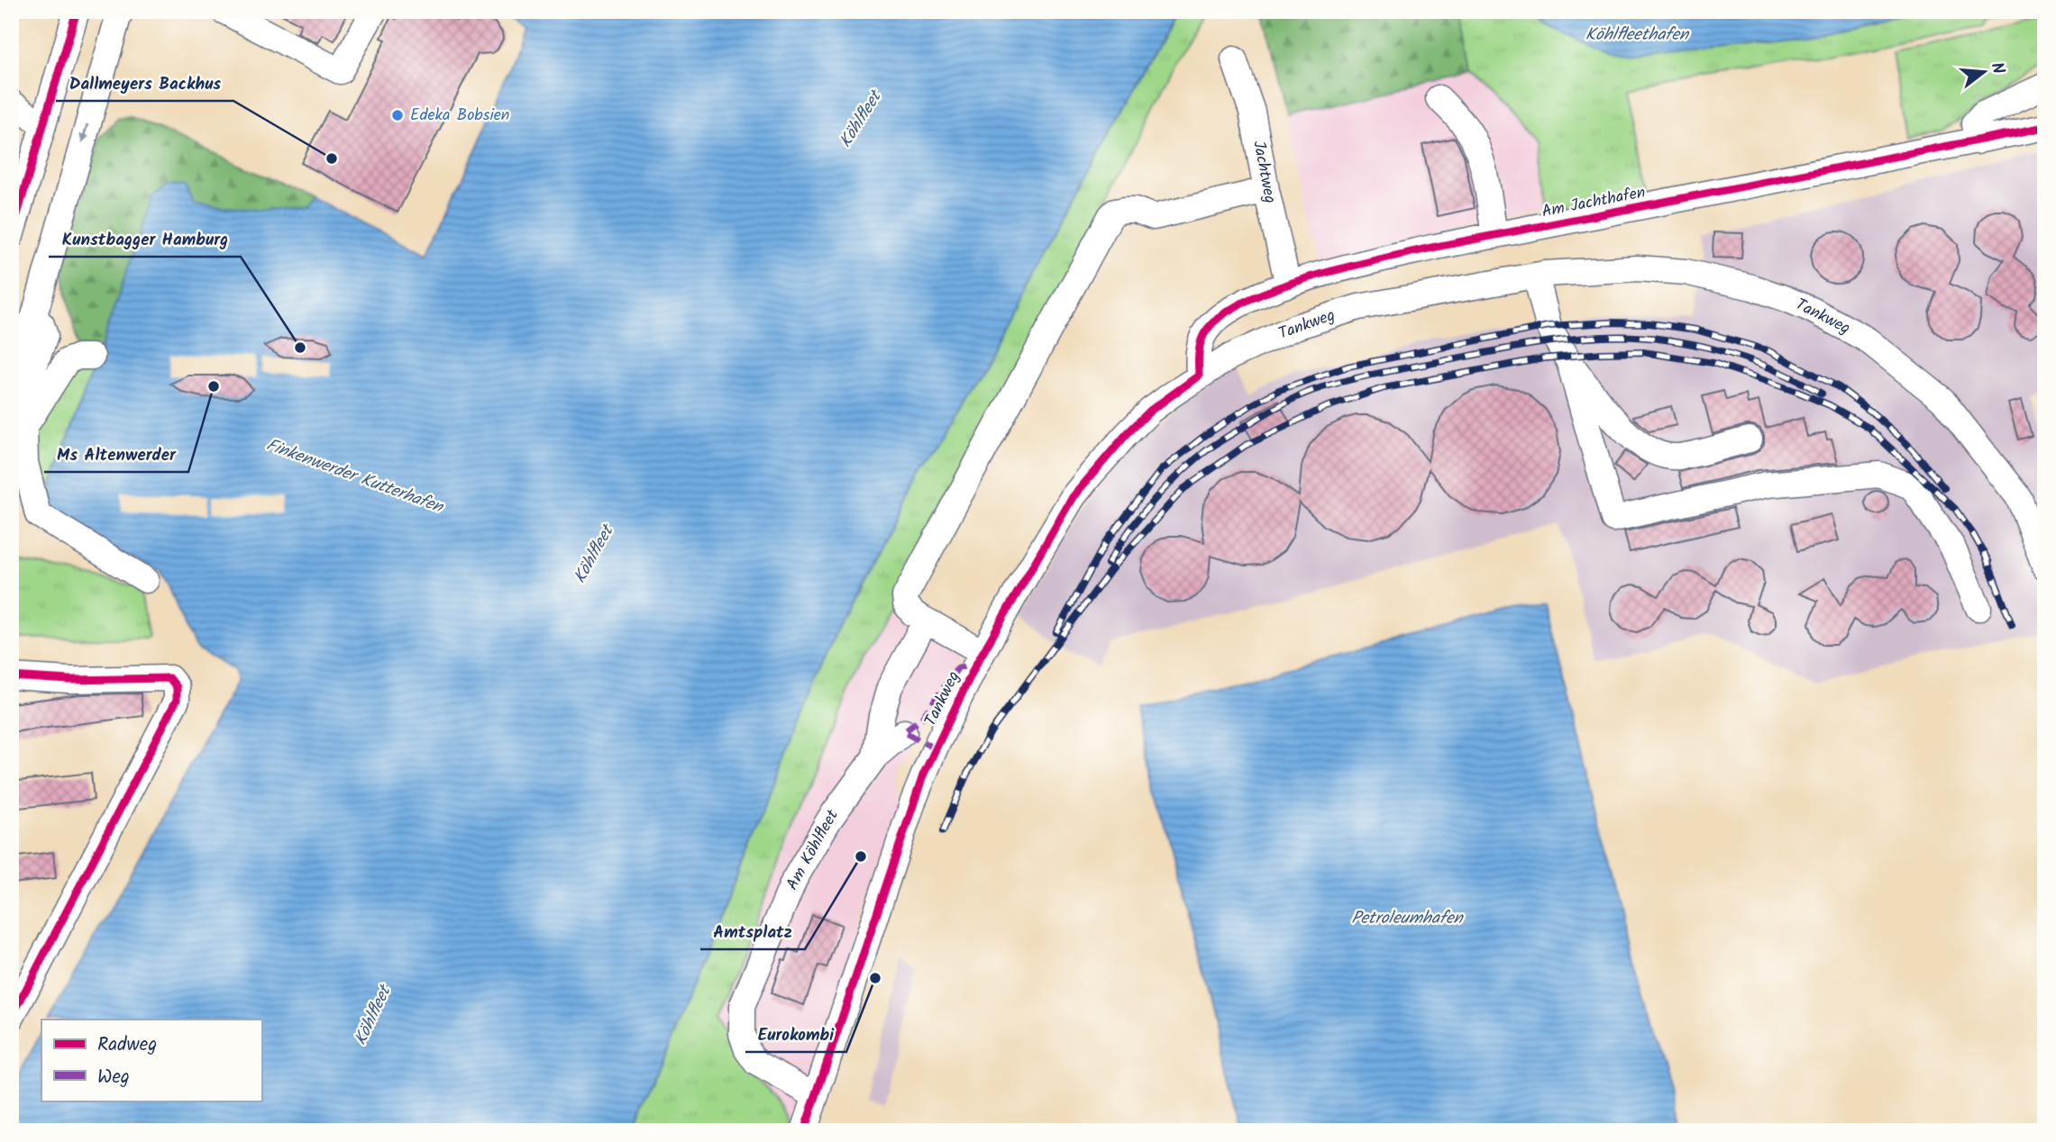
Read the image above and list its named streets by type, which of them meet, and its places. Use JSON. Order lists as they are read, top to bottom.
{
  "streets": {
    "street": [
      "Jachtweg",
      "Am Jachthafen",
      "Tankweg",
      "Am Köhlfleet"
    ]
  },
  "crossings": [
    ["Jachtweg", "Am Jachthafen"],
    ["Am Jachthafen", "Tankweg"],
    ["Tankweg", "Am Köhlfleet"]
  ],
  "water": [
    "Köhlfleethafen",
    "Köhlfleet",
    "Finkenwerder Kutterhafen",
    "Petroleumhafen"
  ],
  "places": [
    "Edeka Bobsien",
    "Dallmeyers Backhus",
    "Kunstbagger Hamburg",
    "Ms Altenwerder",
    "Amtsplatz",
    "Eurokombi"
  ],
  "legend": ["Radweg", "Weg"],
  "north": "right"
}
